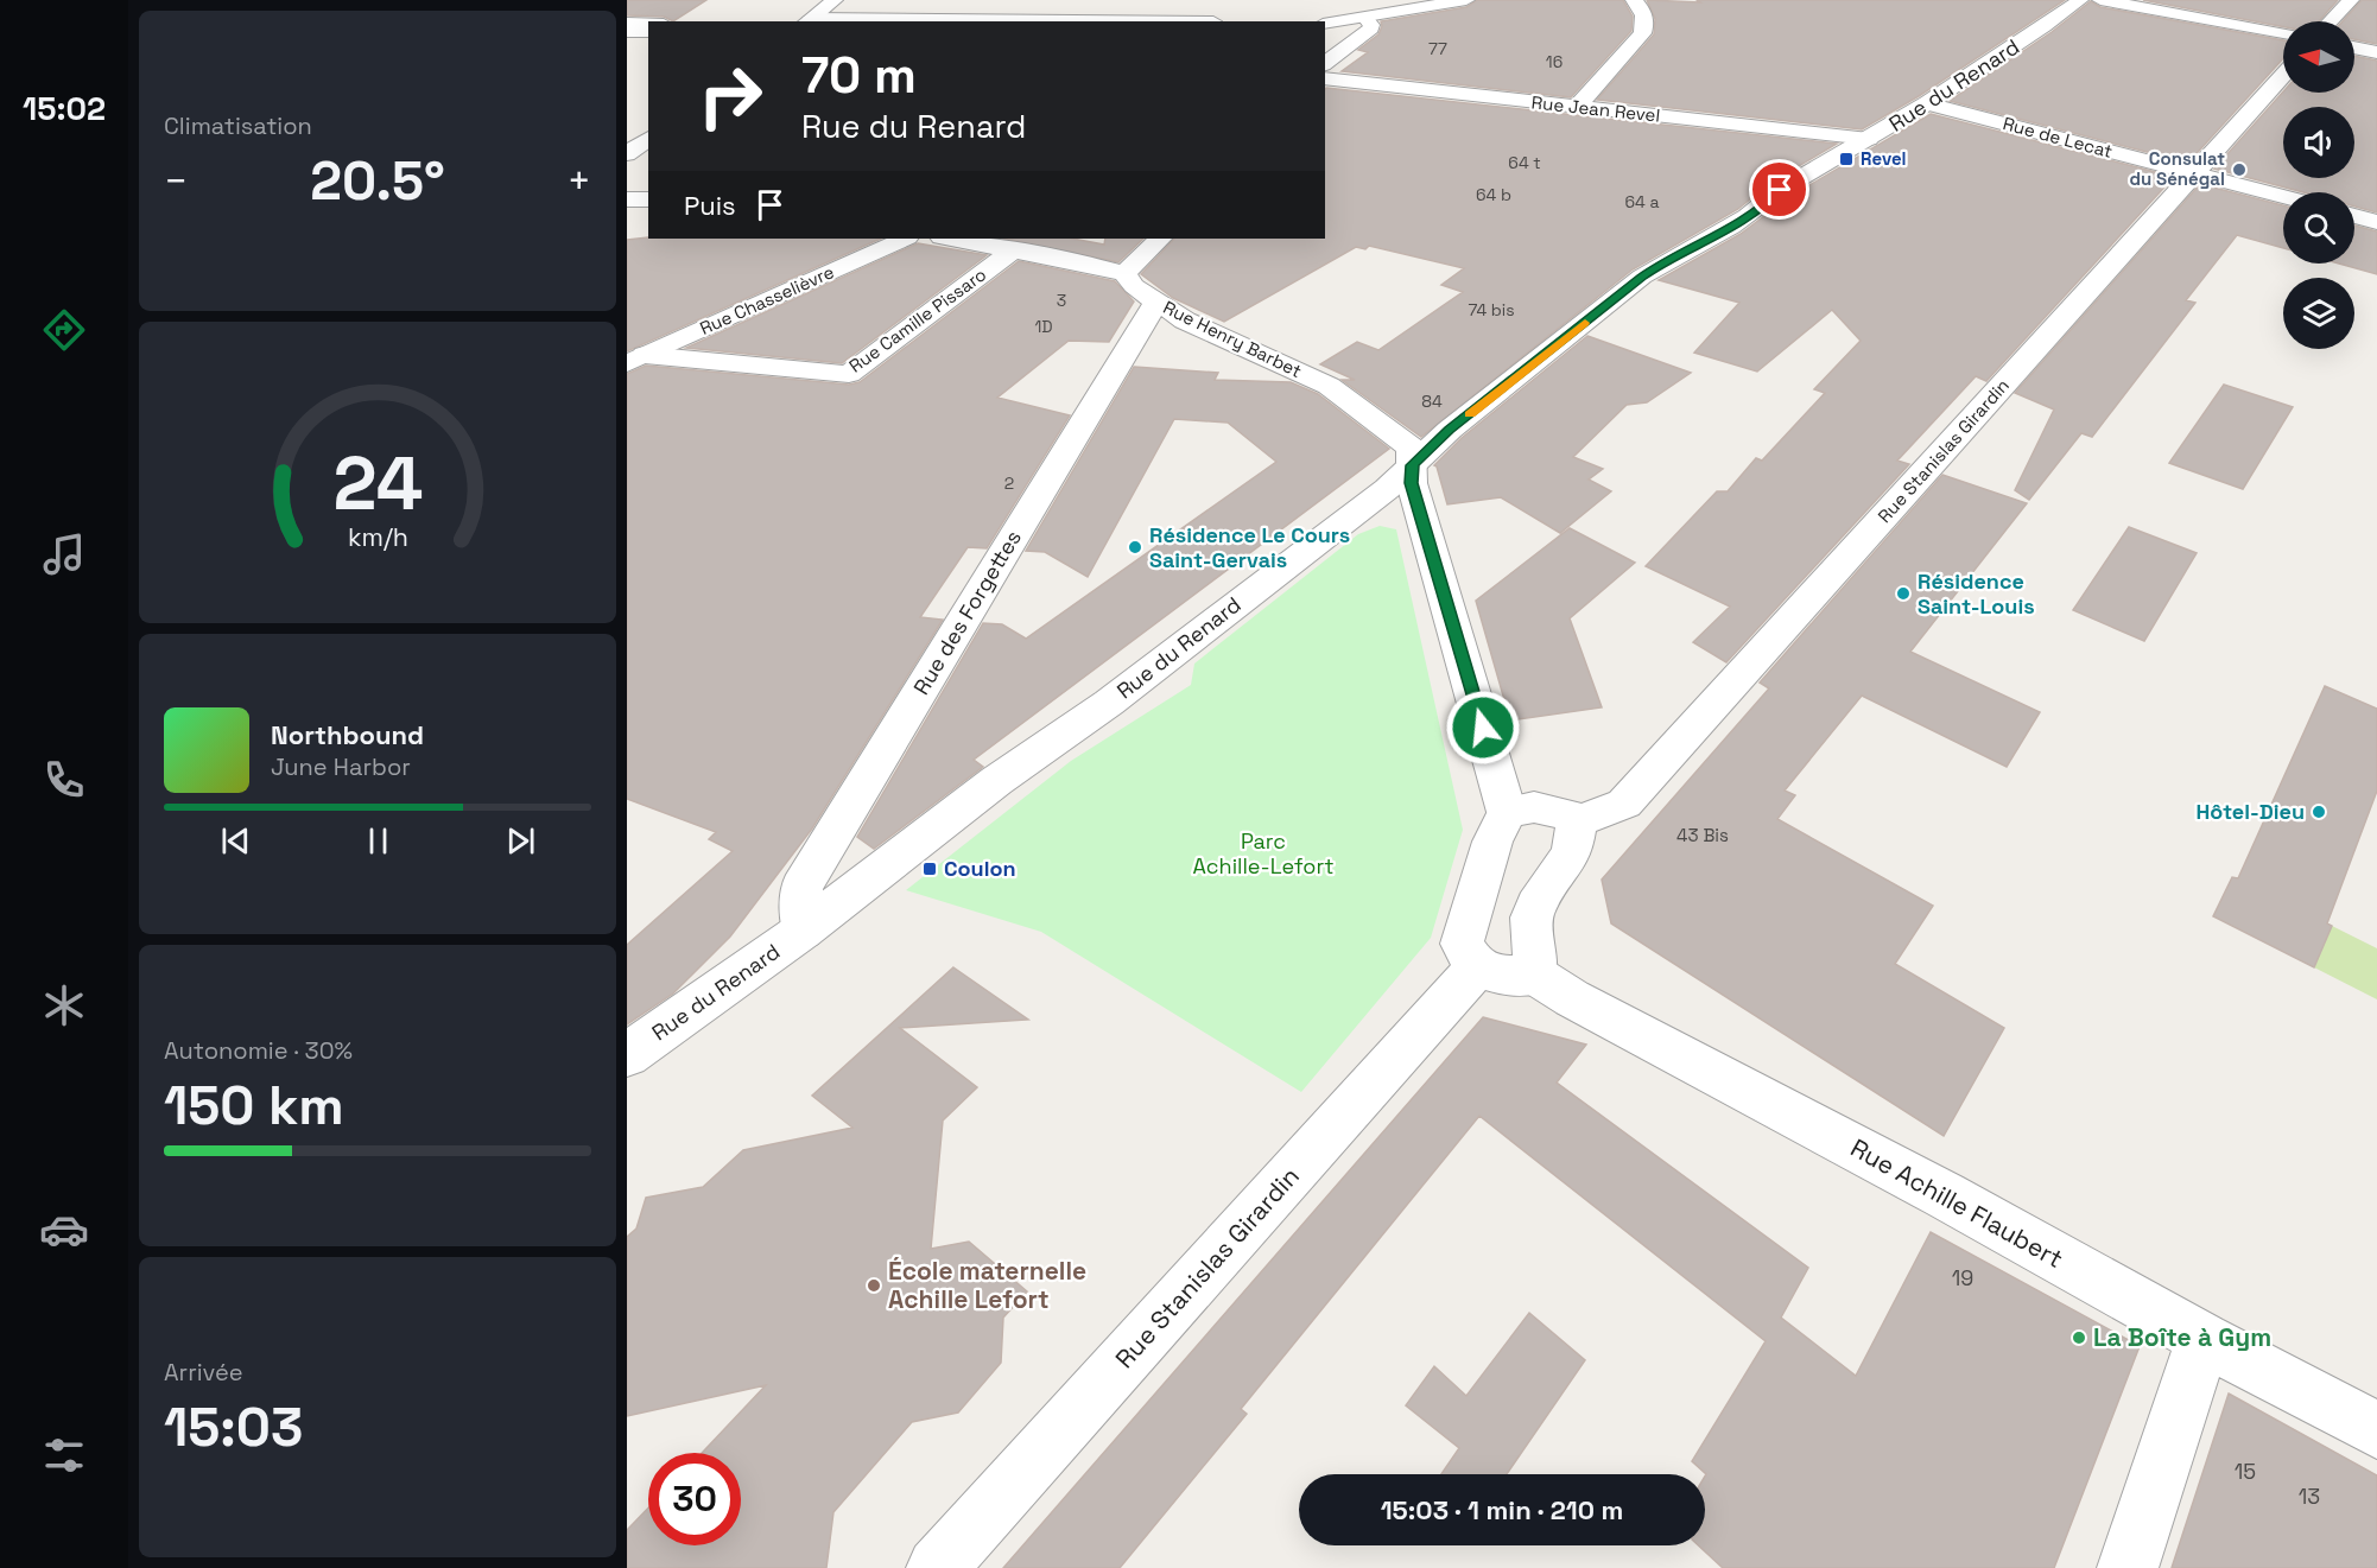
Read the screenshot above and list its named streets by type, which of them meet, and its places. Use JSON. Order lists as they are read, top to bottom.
{
  "streets": {
    "street": [
      "Rue du Renard",
      "Rue Jean Revel",
      "Rue de Lecat",
      "Rue Chasselièvre",
      "Rue Camille Pissaro",
      "Rue Henry Barbet",
      "Rue Stanislas Girardin",
      "Rue des Forgettes",
      "Rue Achille Flaubert"
    ]
  },
  "crossings": [
    ["Rue du Renard", "Rue Jean Revel"],
    ["Rue du Renard", "Rue de Lecat"],
    ["Rue du Renard", "Rue Henry Barbet"],
    ["Rue du Renard", "Rue des Forgettes"],
    ["Rue de Lecat", "Rue Stanislas Girardin"],
    ["Rue Chasselièvre", "Rue Camille Pissaro"],
    ["Rue Camille Pissaro", "Rue Henry Barbet"],
    ["Rue Henry Barbet", "Rue des Forgettes"]
  ],
  "parks": ["Parc Achille-Lefort"],
  "places": {
    "transit": ["Revel", "Coulon"],
    "other": [
      "Consulat du Sénégal",
      "Résidence Le Cours Saint-Gervais",
      "Résidence Saint-Louis",
      "Hôtel-Dieu",
      "École maternelle Achille Lefort",
      "La Boîte à Gym"
    ]
  },
  "house_numbers": [
    "77",
    "16",
    "64 t",
    "64 b",
    "64 a",
    "3",
    "74 bis",
    "1D",
    "84",
    "2",
    "43 Bis",
    "19",
    "15",
    "13"
  ],
  "north": "left",
  "page": {
    "tabs": "15:02",
    "tile": [
      "Climatisation",
      ["Autonomie · 30%", "150 km"],
      ["Arrivée", "15:03"]
    ],
    "turn": ["70 m", "Rue du Renard"],
    "heat": ["−", "20.5°", "+"],
    "then": "Puis",
    "song": ["Northbound", "June Harbor"],
    "limit": "30",
    "trip": "15:03 · 1 min · 210 m",
    "gauge": ["24", "km/h"]
  }
}
